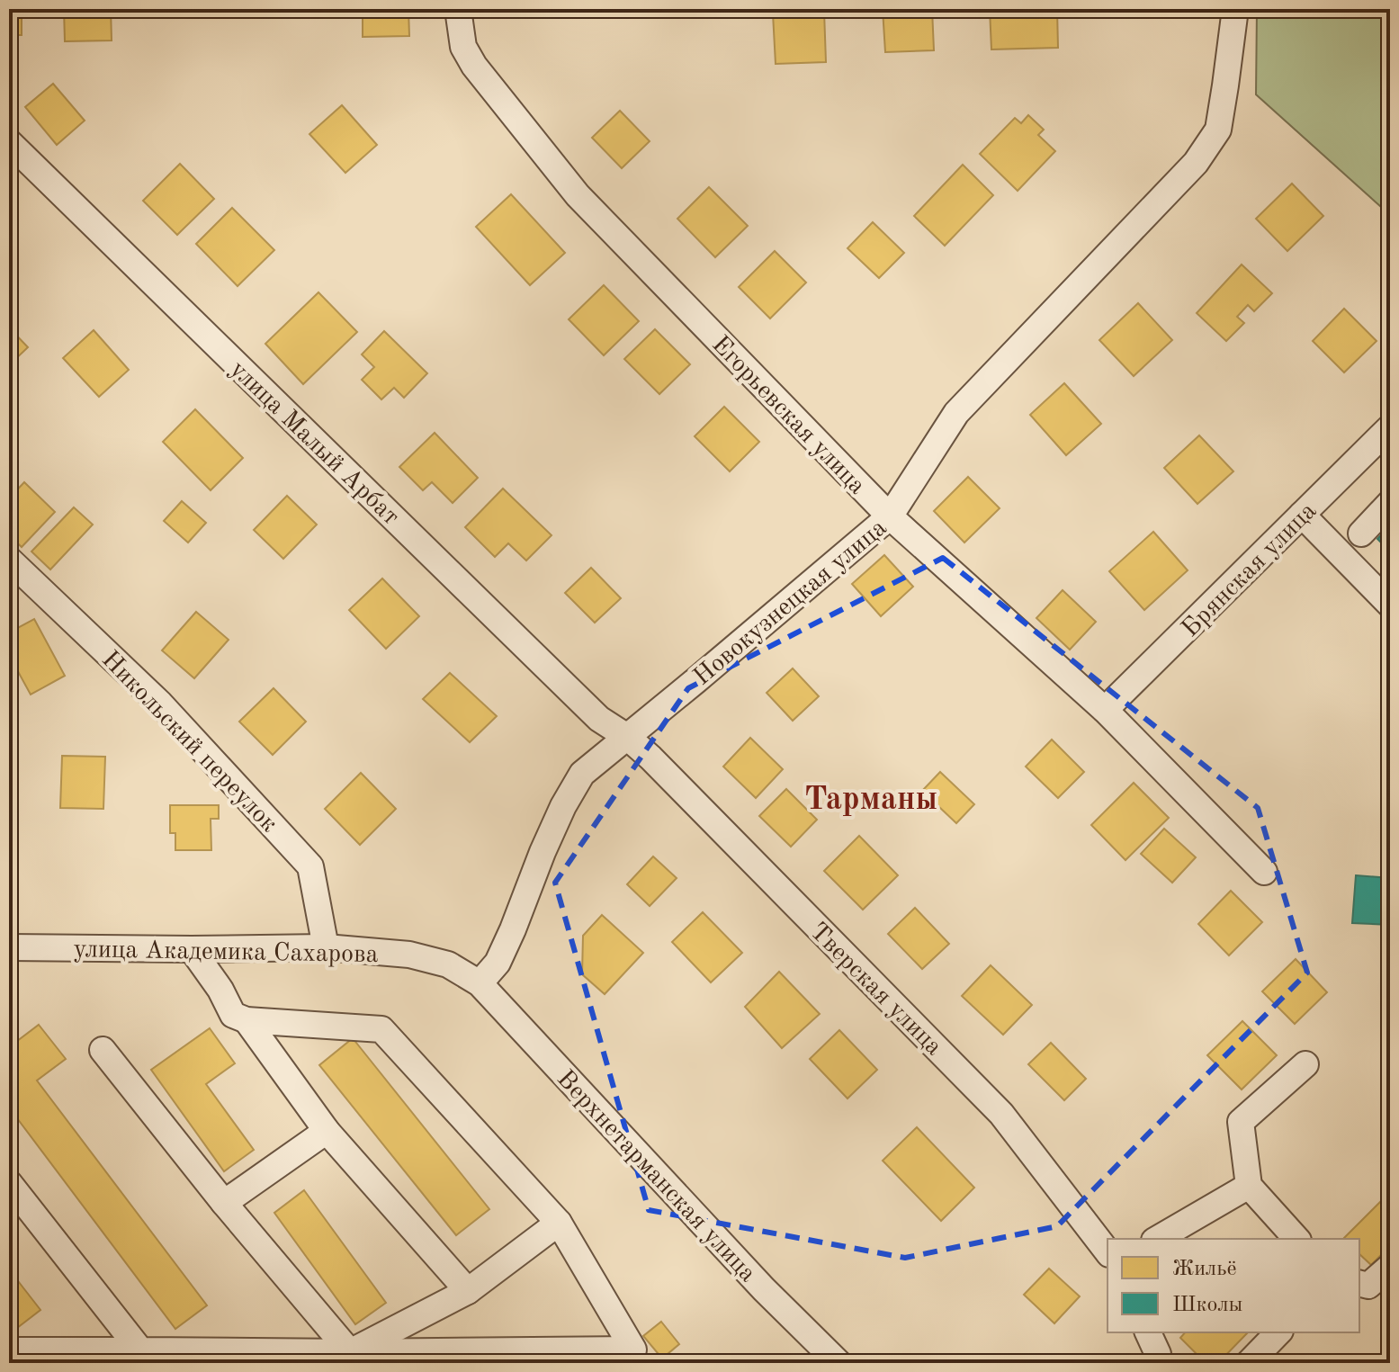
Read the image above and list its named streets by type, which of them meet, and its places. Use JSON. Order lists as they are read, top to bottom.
{
  "streets": {
    "street": [
      "Егорьевская улица",
      "улица Малый Арбат",
      "Брянская улица",
      "Новокузнецкая улица",
      "Никольский переулок",
      "улица Академика Сахарова",
      "Тверская улица",
      "Верхнетарманская улица"
    ]
  },
  "crossings": [
    ["Егорьевская улица", "Брянская улица"],
    ["Егорьевская улица", "Новокузнецкая улица"],
    ["улица Малый Арбат", "Новокузнецкая улица"],
    ["улица Малый Арбат", "Тверская улица"],
    ["Новокузнецкая улица", "улица Академика Сахарова"],
    ["Новокузнецкая улица", "Тверская улица"],
    ["Новокузнецкая улица", "Верхнетарманская улица"],
    ["Никольский переулок", "улица Академика Сахарова"],
    ["улица Академика Сахарова", "Верхнетарманская улица"]
  ],
  "districts": ["Тарманы"],
  "legend": ["Жильё", "Школы"]
}
